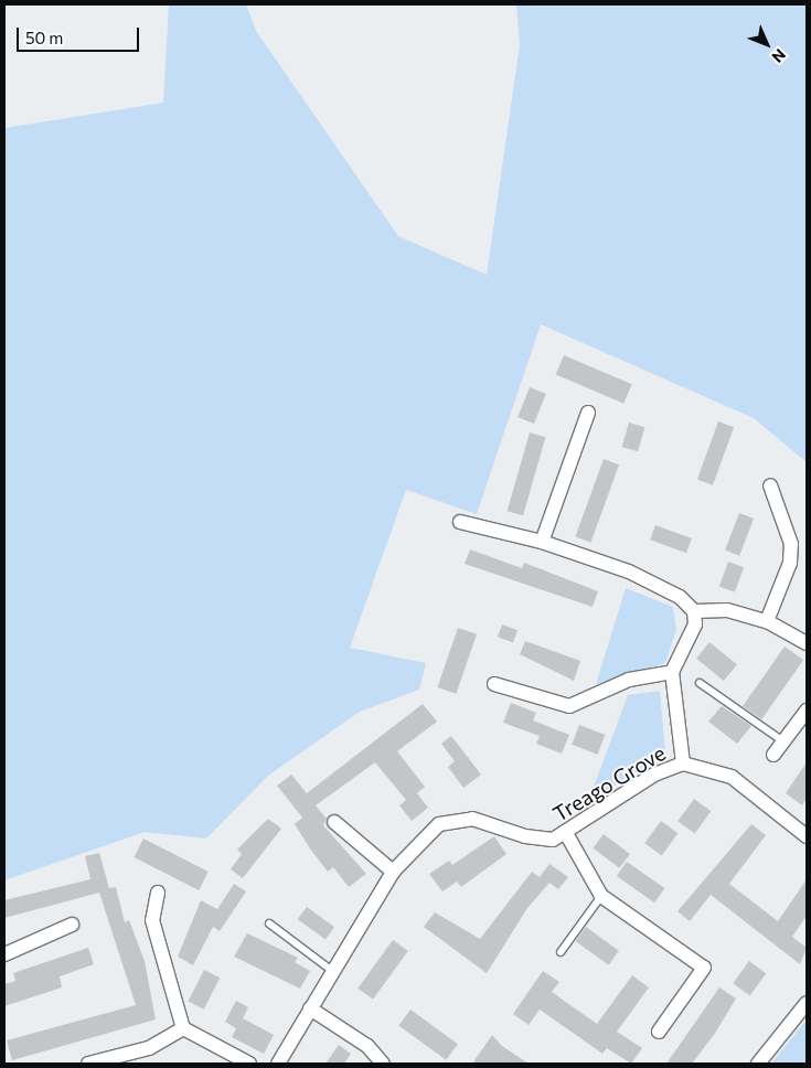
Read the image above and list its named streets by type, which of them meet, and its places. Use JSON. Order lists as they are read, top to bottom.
{
  "streets": {
    "street": ["Treago Grove"]
  },
  "scale_bar": "50 m",
  "north": "bottom right"
}
